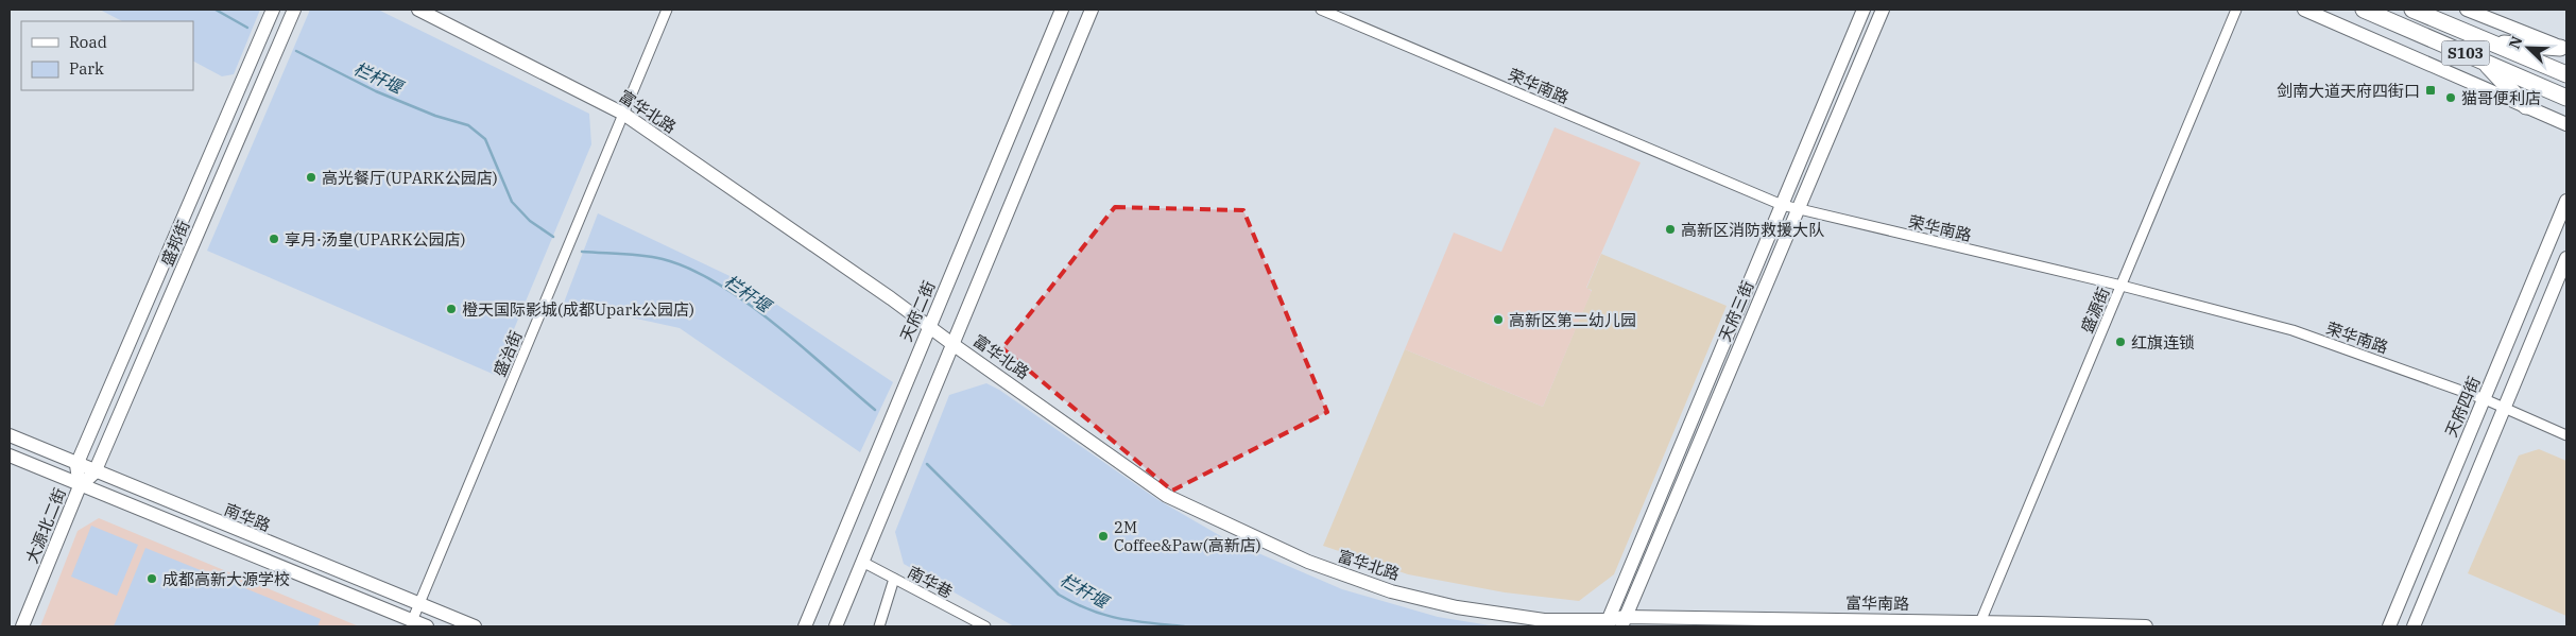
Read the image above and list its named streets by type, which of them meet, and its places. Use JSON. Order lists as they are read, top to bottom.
{
  "streets": {
    "highway": ["S103"],
    "street": [
      "荣华南路",
      "富华北路",
      "盛邦街",
      "盛源街",
      "天府二街",
      "天府三街",
      "盛治街",
      "天府四街",
      "南华路",
      "大源北二街",
      "南华巷",
      "富华南路"
    ]
  },
  "crossings": [
    ["荣华南路", "盛源街"],
    ["荣华南路", "天府三街"],
    ["荣华南路", "天府四街"],
    ["富华北路", "天府二街"],
    ["富华北路", "天府三街"],
    ["富华北路", "盛治街"],
    ["富华北路", "富华南路"],
    ["盛邦街", "南华路"],
    ["盛邦街", "大源北二街"],
    ["盛源街", "富华南路"],
    ["天府三街", "富华南路"],
    ["盛治街", "南华路"],
    ["南华路", "大源北二街"]
  ],
  "water": ["栏杆堰"],
  "places": {
    "transit": ["剑南大道天府四街口"],
    "other": [
      "猫哥便利店",
      "高光餐厅(UPARK公园店)",
      "高新区消防救援大队",
      "享月·汤皇(UPARK公园店)",
      "橙天国际影城(成都Upark公园店)",
      "高新区第二幼儿园",
      "红旗连锁",
      "2M Coffee&Paw(高新店)",
      "成都高新大源学校"
    ]
  },
  "legend": ["Road", "Park"],
  "north": "top left"
}
